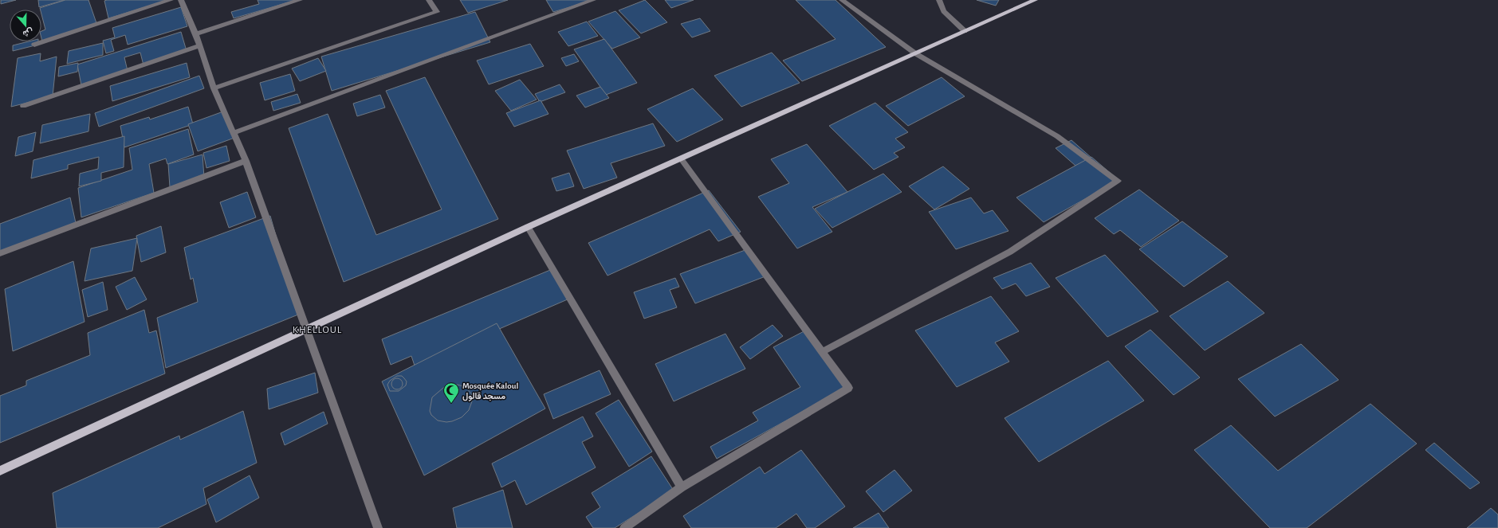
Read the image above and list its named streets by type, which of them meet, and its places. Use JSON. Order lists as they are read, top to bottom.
{
  "districts": ["KHELLOUL"],
  "places": {
    "mosque": ["Mosquée Kaloul مسجد قالول"]
  },
  "north": "bottom"
}
